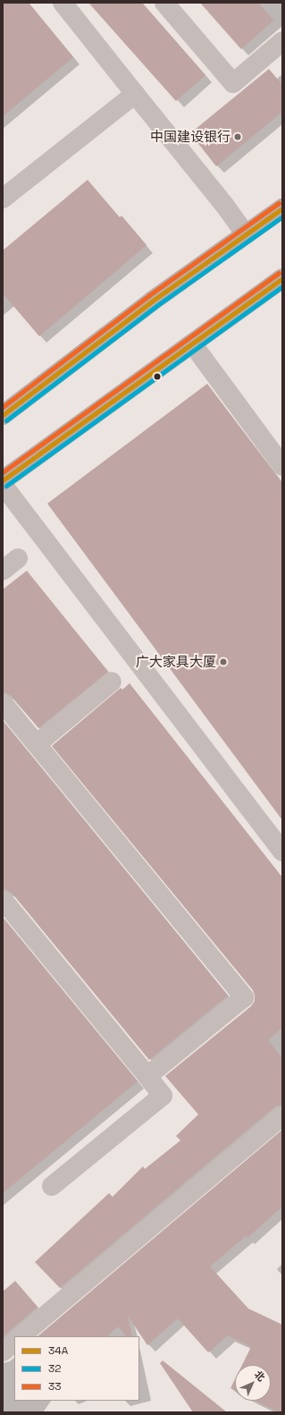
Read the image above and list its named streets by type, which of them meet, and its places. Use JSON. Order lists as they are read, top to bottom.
{
  "places": ["中国建设银行", "广大家具大厦"],
  "lines": ["transit line 33", "transit line 34A", "transit line 32"],
  "legend": ["34A", "32", "33"],
  "north": "top right"
}
